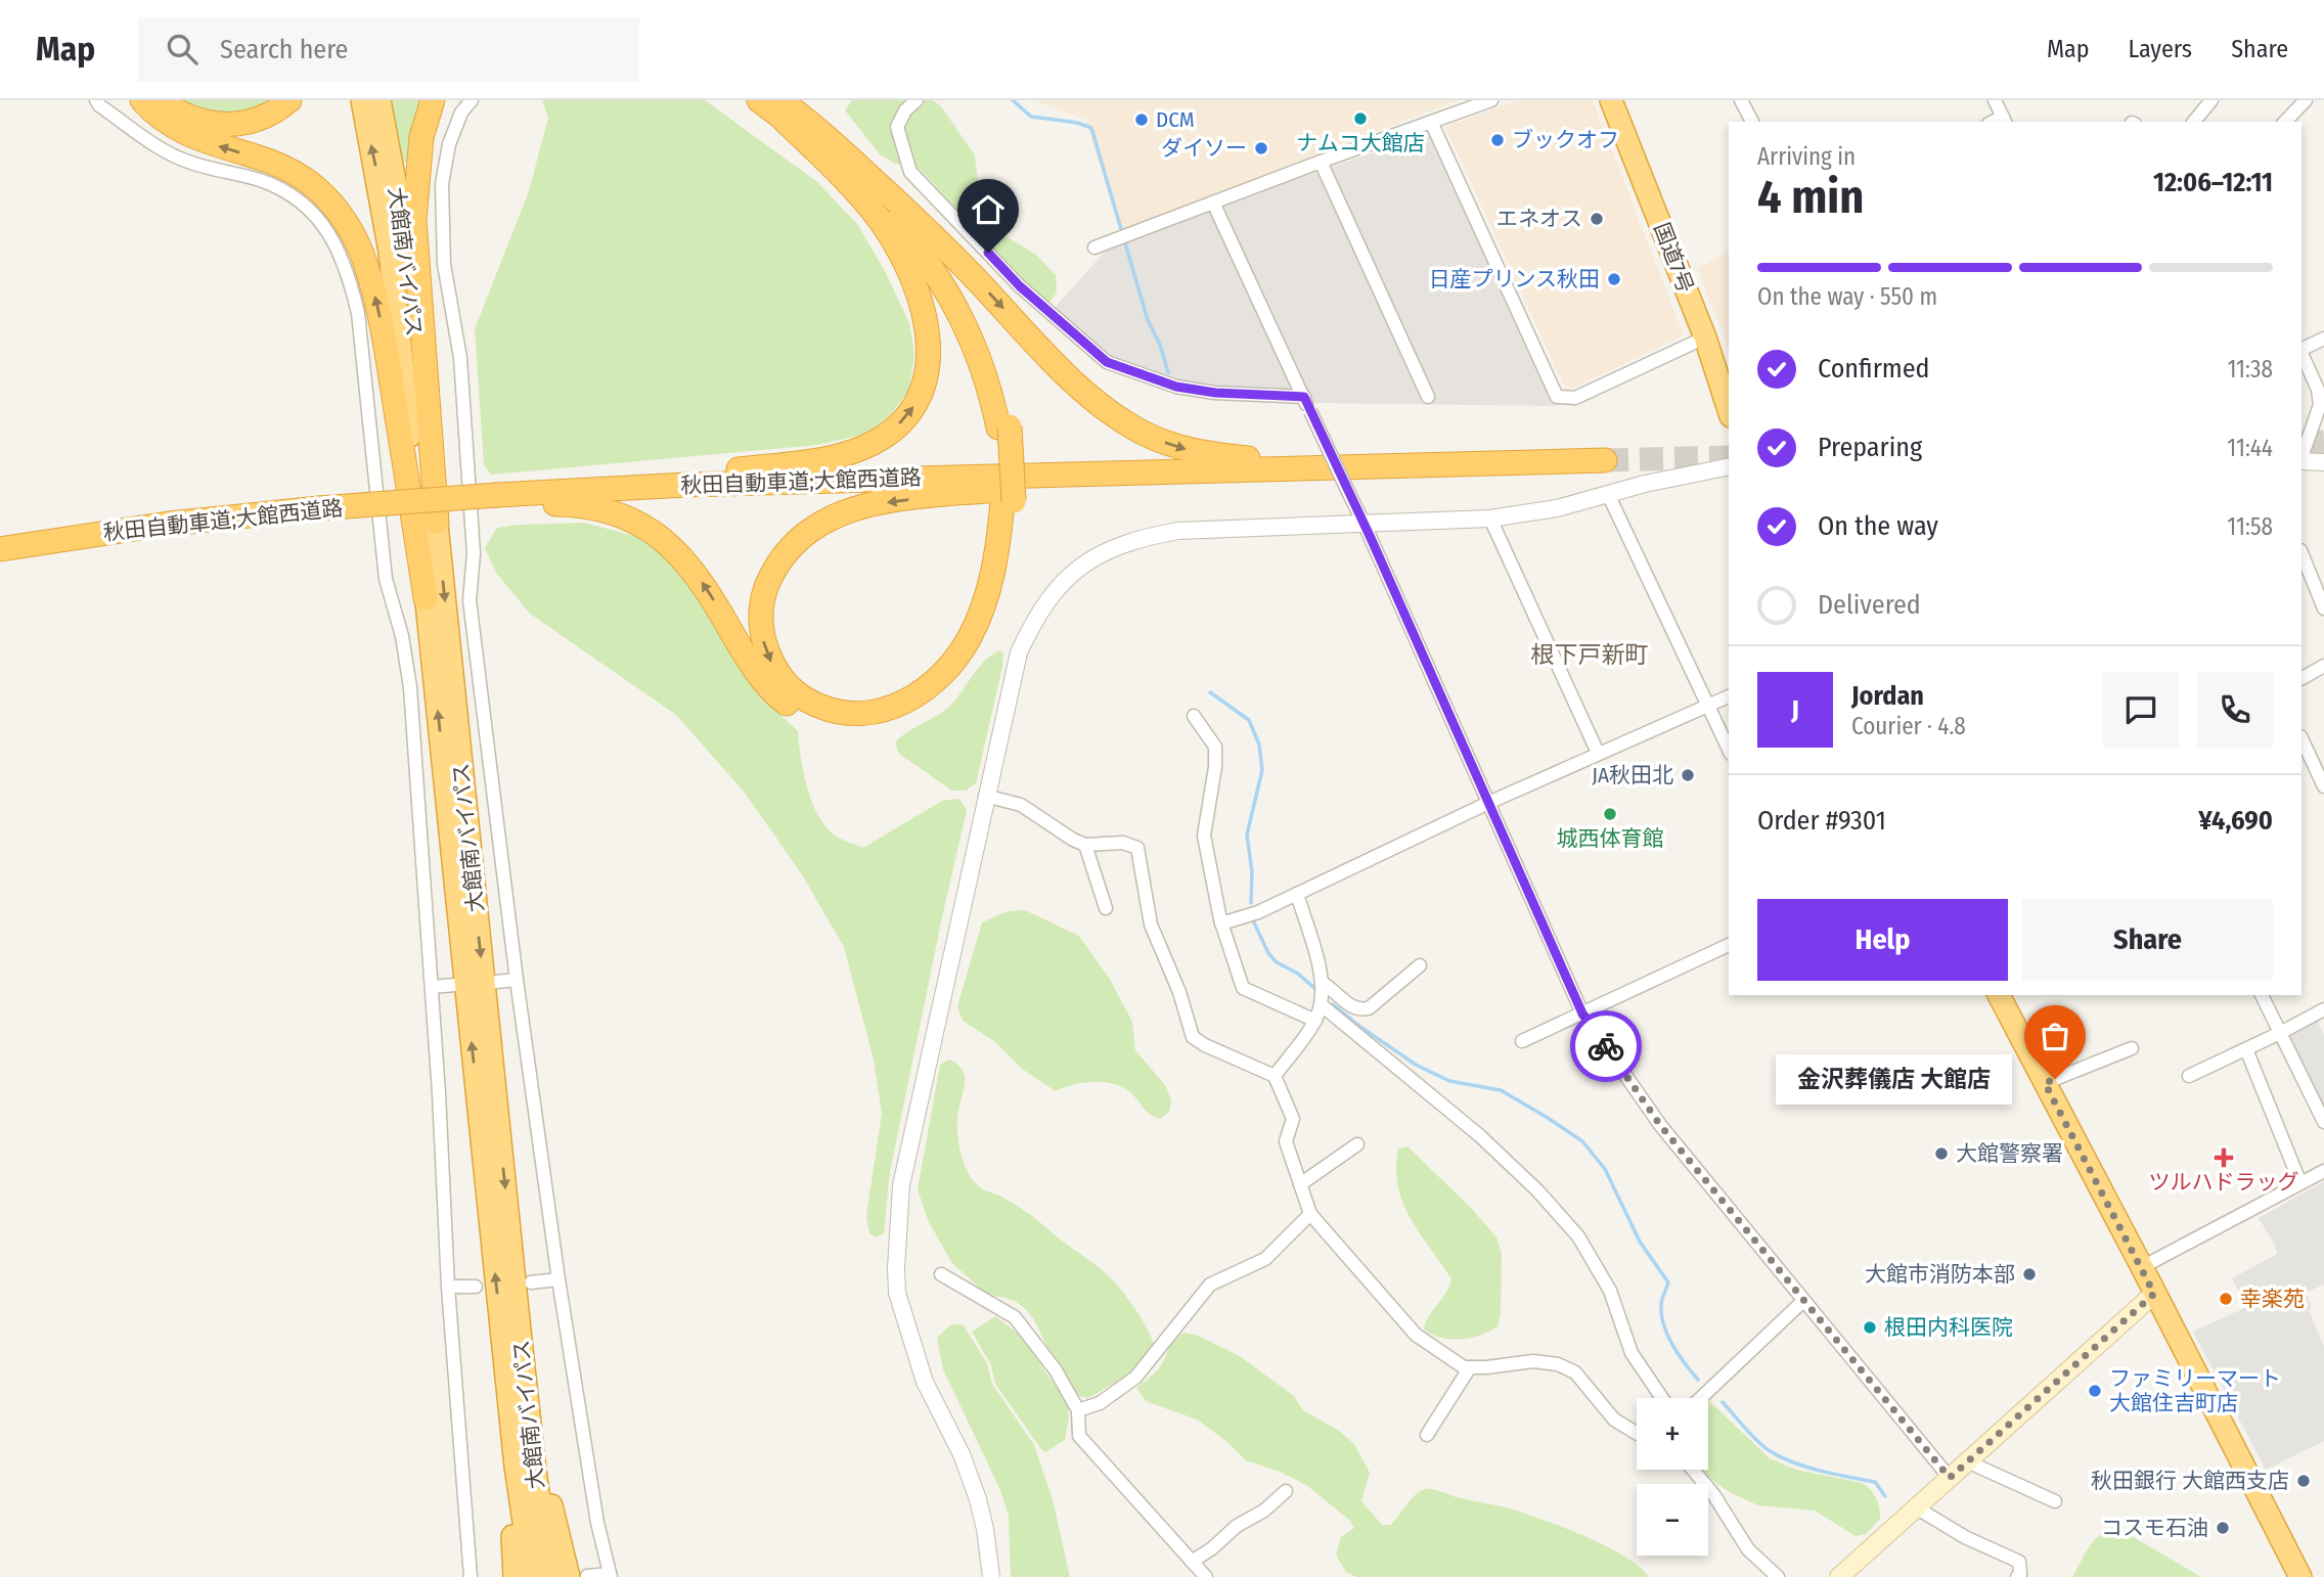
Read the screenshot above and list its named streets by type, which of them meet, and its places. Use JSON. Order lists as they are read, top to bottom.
{
  "streets": {
    "highway": ["国道7号", "大館南バイパス", "秋田自動車道;大館西道路"]
  },
  "districts": ["根下戸新町"],
  "places": {
    "other": [
      "ナムコ大館店",
      "DCM",
      "ブックオフ",
      "ダイソー",
      "エネオス",
      "日産プリンス秋田",
      "JA秋田北",
      "城西体育館",
      "金沢葬儀店 大館店",
      "大館警察署",
      "大館市消防本部",
      "幸楽苑",
      "根田内科医院",
      "ファミリーマート 大館住吉町店",
      "秋田銀行 大館西支店",
      "コスモ石油"
    ],
    "health": ["ツルハドラッグ"]
  },
  "page": {
    "header": "Map",
    "search": "Search here",
    "nav": ["Map", "Layers", "Share"],
    "heading": ["4 min", "Arriving in", "12:06–12:11"],
    "panel": [
      "Jordan",
      "Courier · 4.8",
      "Order #9301",
      "¥4,690"
    ],
    "bar": "On the way · 550 m",
    "list": [
      ["Confirmed", "11:38"],
      ["Preparing", "11:44"],
      ["On the way", "11:58"],
      "Delivered"
    ],
    "round": "J",
    "buttons": ["Help", "Share"],
    "bubble": "金沢葬儀店 大館店",
    "map_buttons": ["+", "−"]
  }
}
